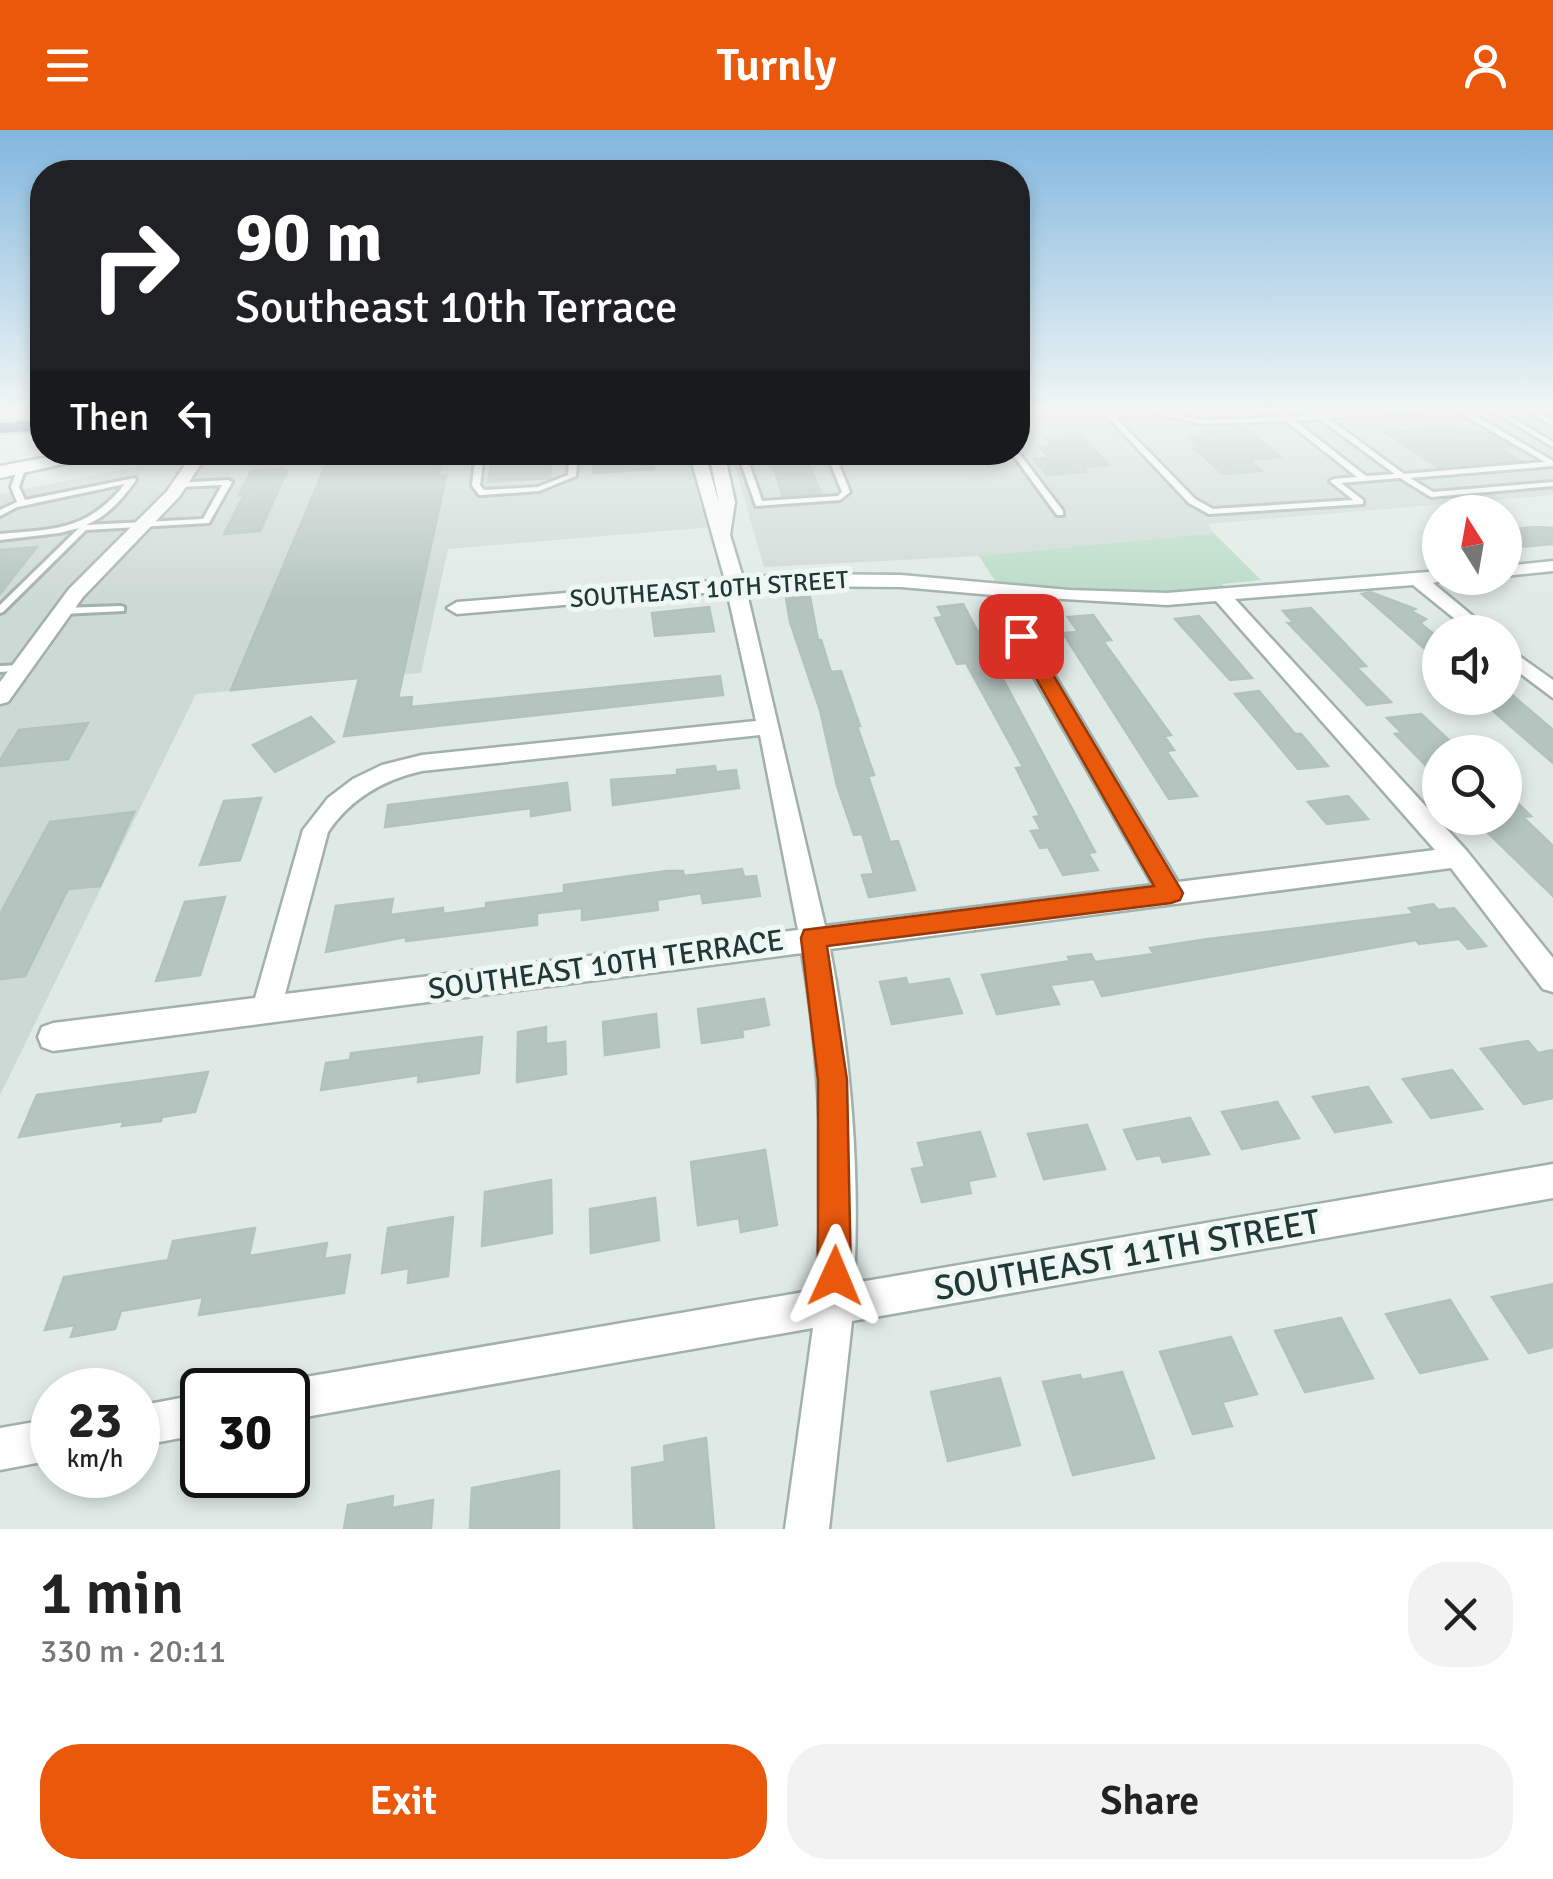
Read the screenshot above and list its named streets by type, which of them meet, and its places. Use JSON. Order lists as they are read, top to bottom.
{
  "streets": {
    "street": ["SOUTHEAST 10TH STREET", "SOUTHEAST 10TH TERRACE", "SOUTHEAST 11TH STREET"]
  },
  "north": "top",
  "page": {
    "header": "Turnly",
    "turn": ["90 m", "Southeast 10th Terrace"],
    "then": "Then",
    "speed": "23 km/h",
    "limit": "30",
    "heading": ["1 min", "330 m · 20:11"],
    "buttons": ["Exit", "Share"]
  }
}
